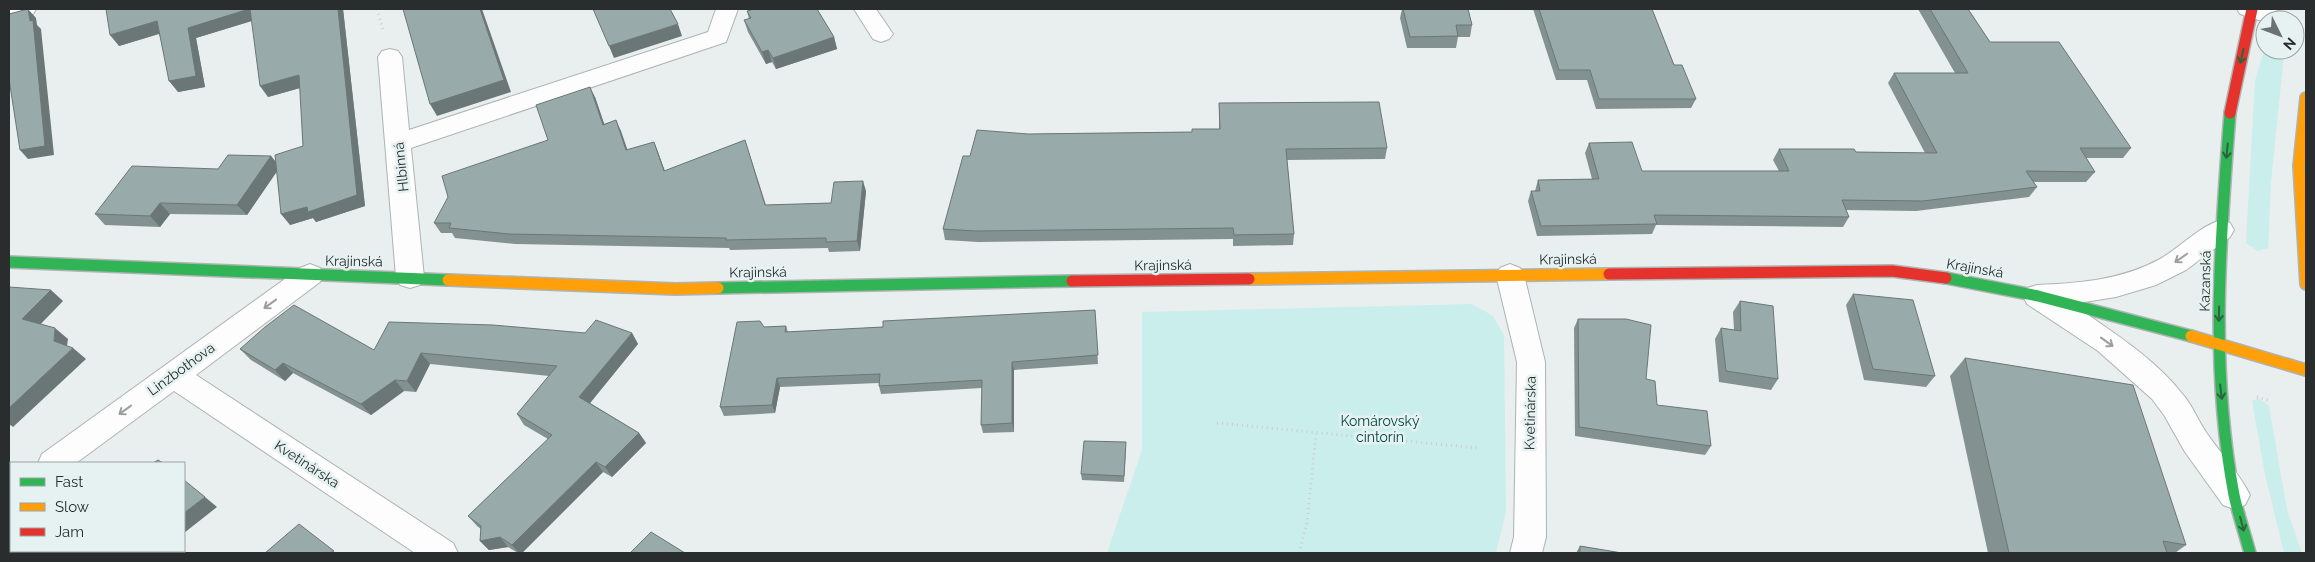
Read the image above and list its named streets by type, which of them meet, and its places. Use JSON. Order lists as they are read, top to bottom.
{
  "streets": {
    "street": [
      "Hlbinná",
      "Krajinská",
      "Kazanská",
      "Linzbothova",
      "Kvetinárska"
    ]
  },
  "crossings": [
    ["Hlbinná", "Krajinská"],
    ["Krajinská", "Kazanská"],
    ["Krajinská", "Linzbothova"],
    ["Krajinská", "Kvetinárska"],
    ["Linzbothova", "Kvetinárska"]
  ],
  "one_way": ["Linzbothova"],
  "parks": ["Komárovský cintorín"],
  "legend": ["Fast", "Slow", "Jam"],
  "north": "bottom right"
}
